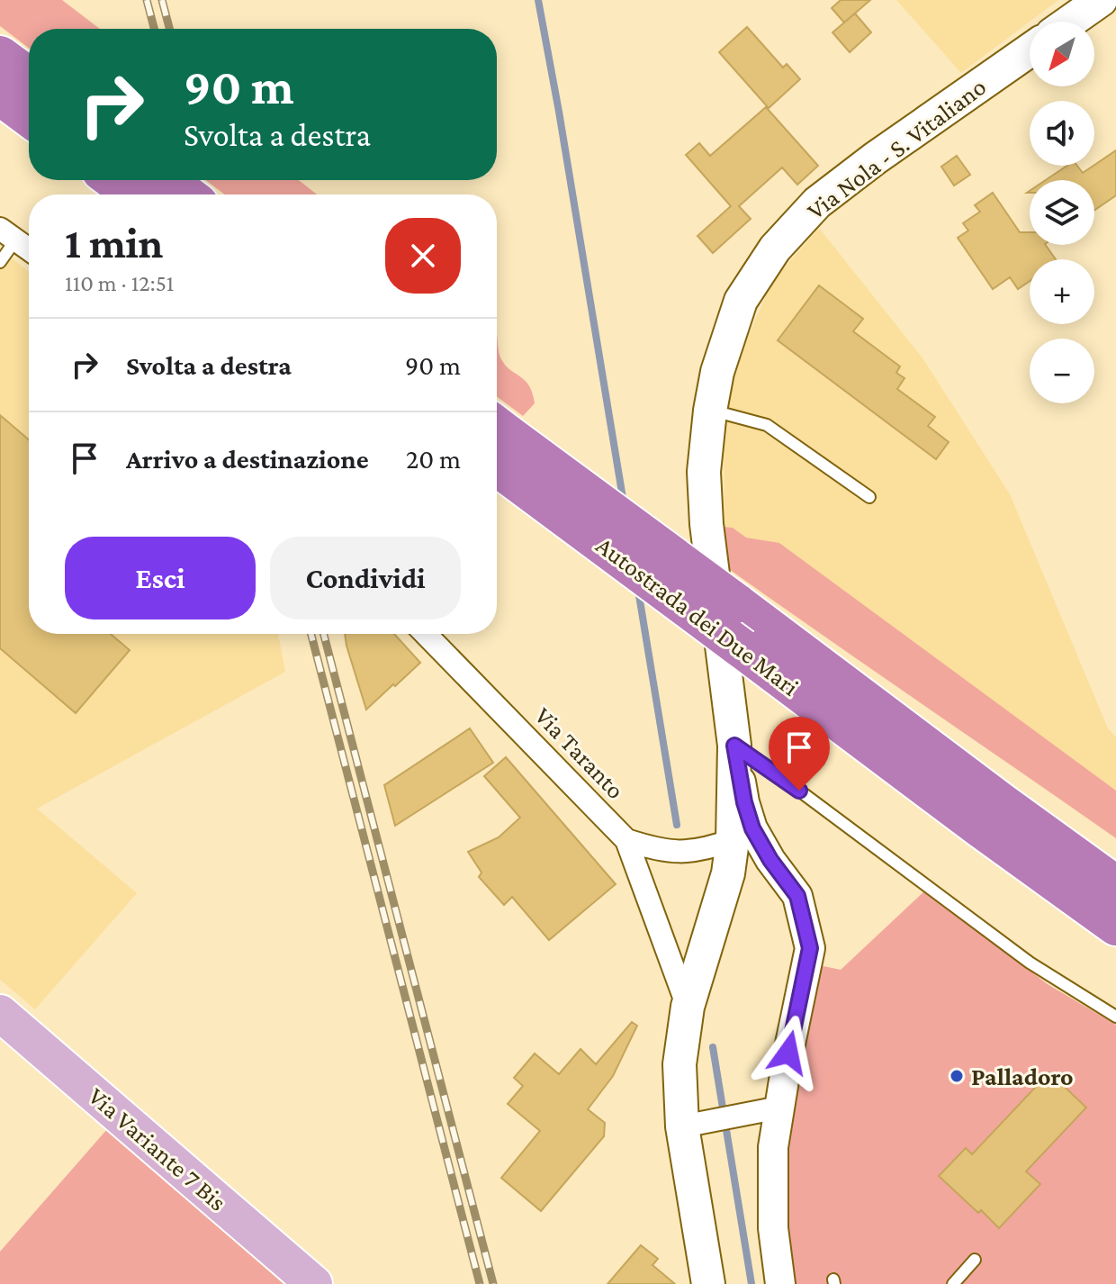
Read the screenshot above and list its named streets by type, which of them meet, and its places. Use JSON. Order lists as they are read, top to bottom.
{
  "streets": {
    "highway": ["Autostrada dei Due Mari"],
    "main road": ["Via Nola - S. Vitaliano", "Via Variante 7 Bis"],
    "street": ["Via Taranto"]
  },
  "places": ["Palladoro"],
  "north": "bottom left",
  "page": {
    "map_buttons": ["+", "−"],
    "turn": ["90 m", "Svolta a destra"],
    "heading": ["1 min", "110 m · 12:51"],
    "list": [
      {
        "name": "Svolta a destra",
        "value": "90 m"
      },
      {
        "name": "Arrivo a destinazione",
        "value": "20 m"
      }
    ],
    "buttons": ["Esci", "Condividi"]
  }
}
